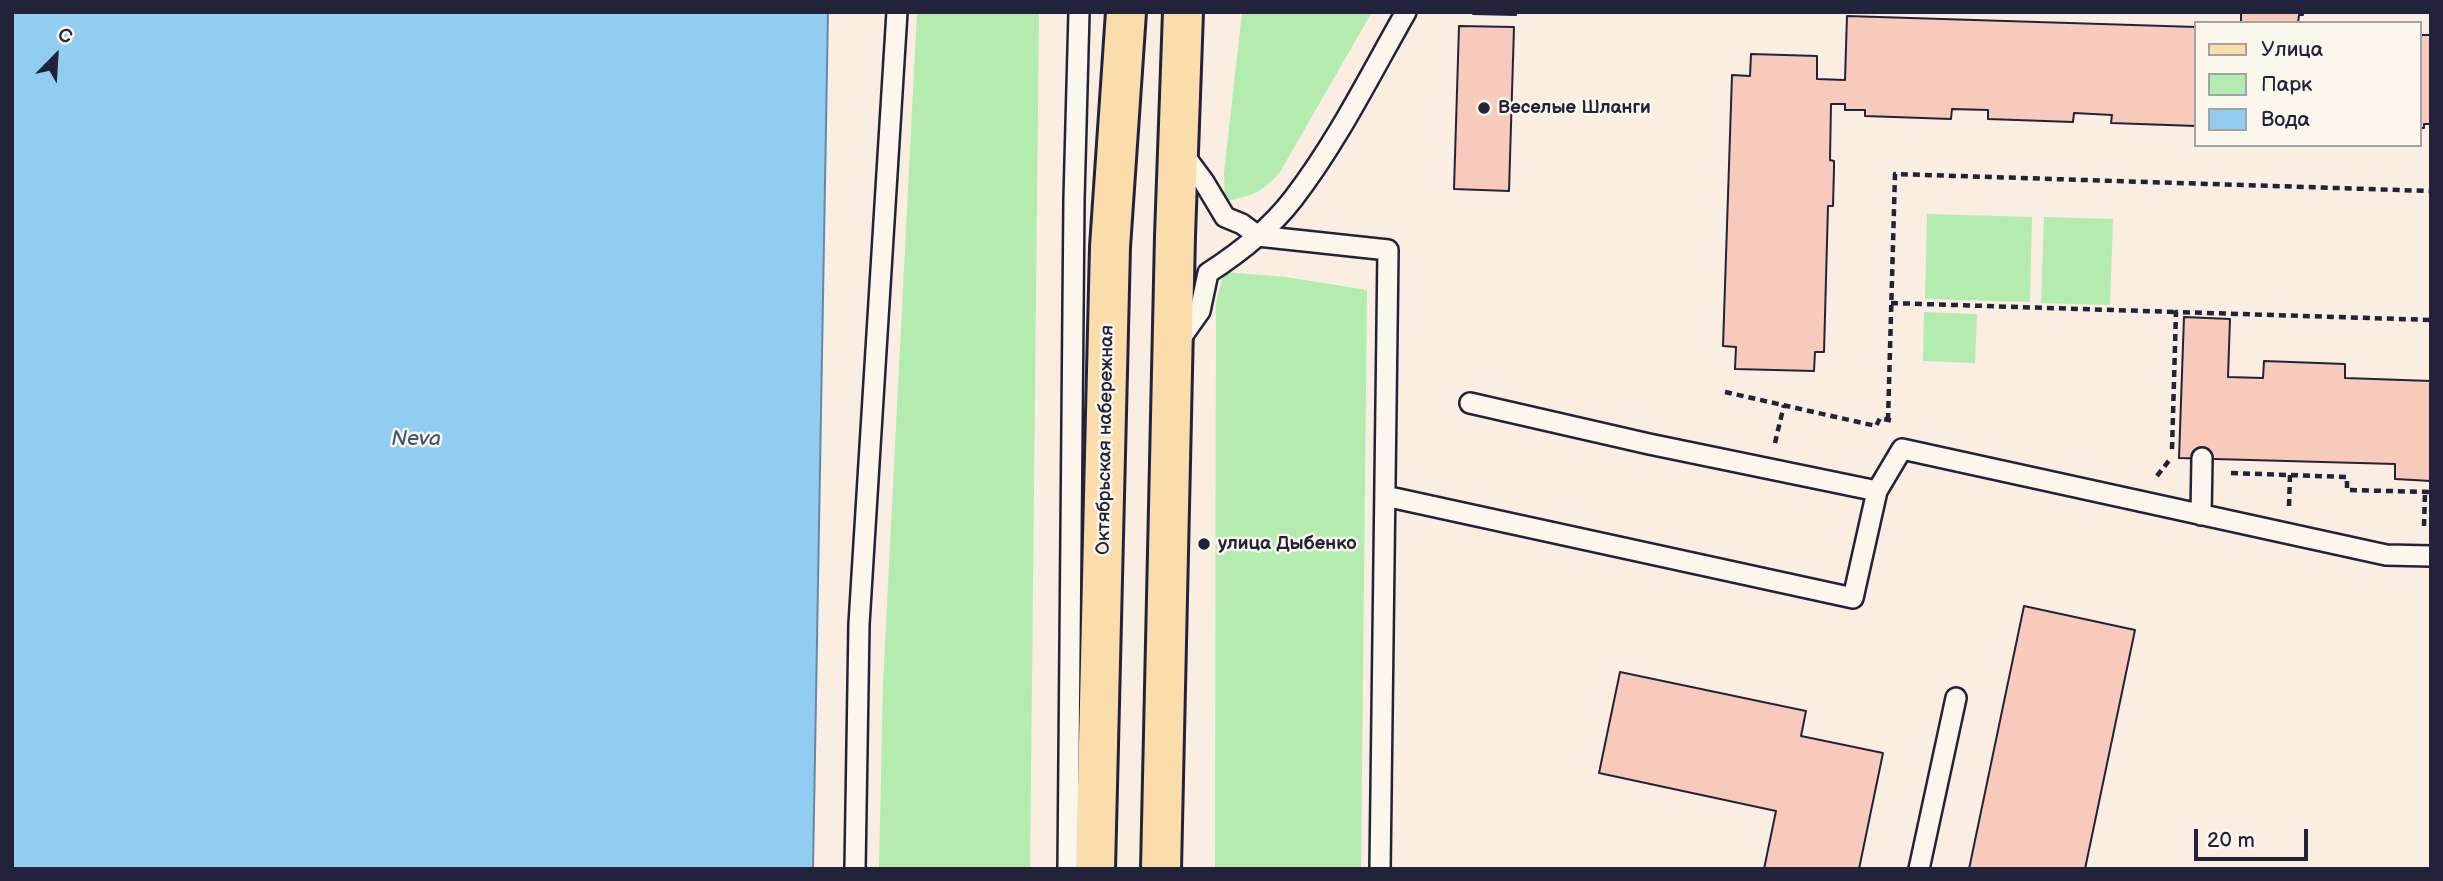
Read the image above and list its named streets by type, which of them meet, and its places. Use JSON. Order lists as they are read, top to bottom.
{
  "streets": {
    "main road": ["Октябрьская набережная"]
  },
  "water": ["Neva"],
  "places": ["Веселые Шланги", "улица Дыбенко"],
  "legend": ["Улица", "Парк", "Вода"],
  "scale_bar": "20 m",
  "north": "top right"
}
